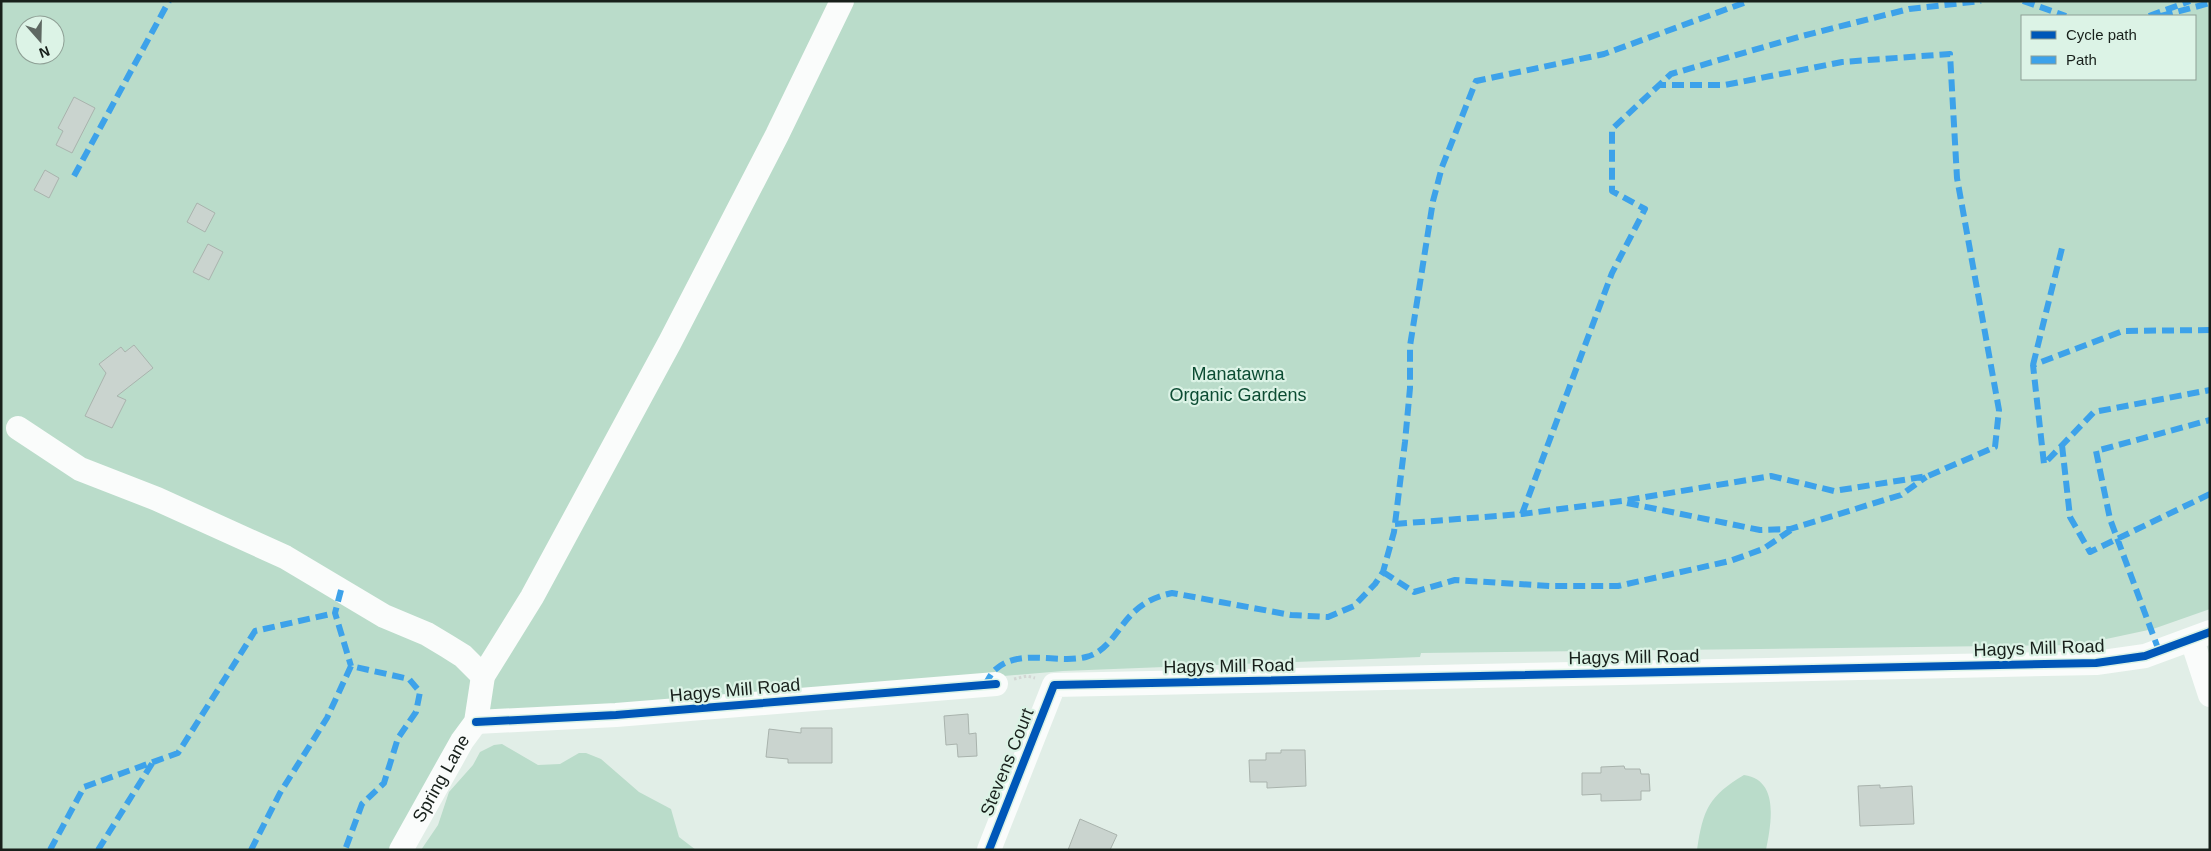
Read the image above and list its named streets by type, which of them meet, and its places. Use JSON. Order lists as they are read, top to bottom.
{
  "streets": {
    "street": ["Hagys Mill Road", "Stevens Court", "Spring Lane"]
  },
  "crossings": [
    ["Hagys Mill Road", "Stevens Court"],
    ["Hagys Mill Road", "Spring Lane"]
  ],
  "parks": ["Manatawna Organic Gardens"],
  "legend": ["Cycle path", "Path"],
  "north": "bottom"
}
